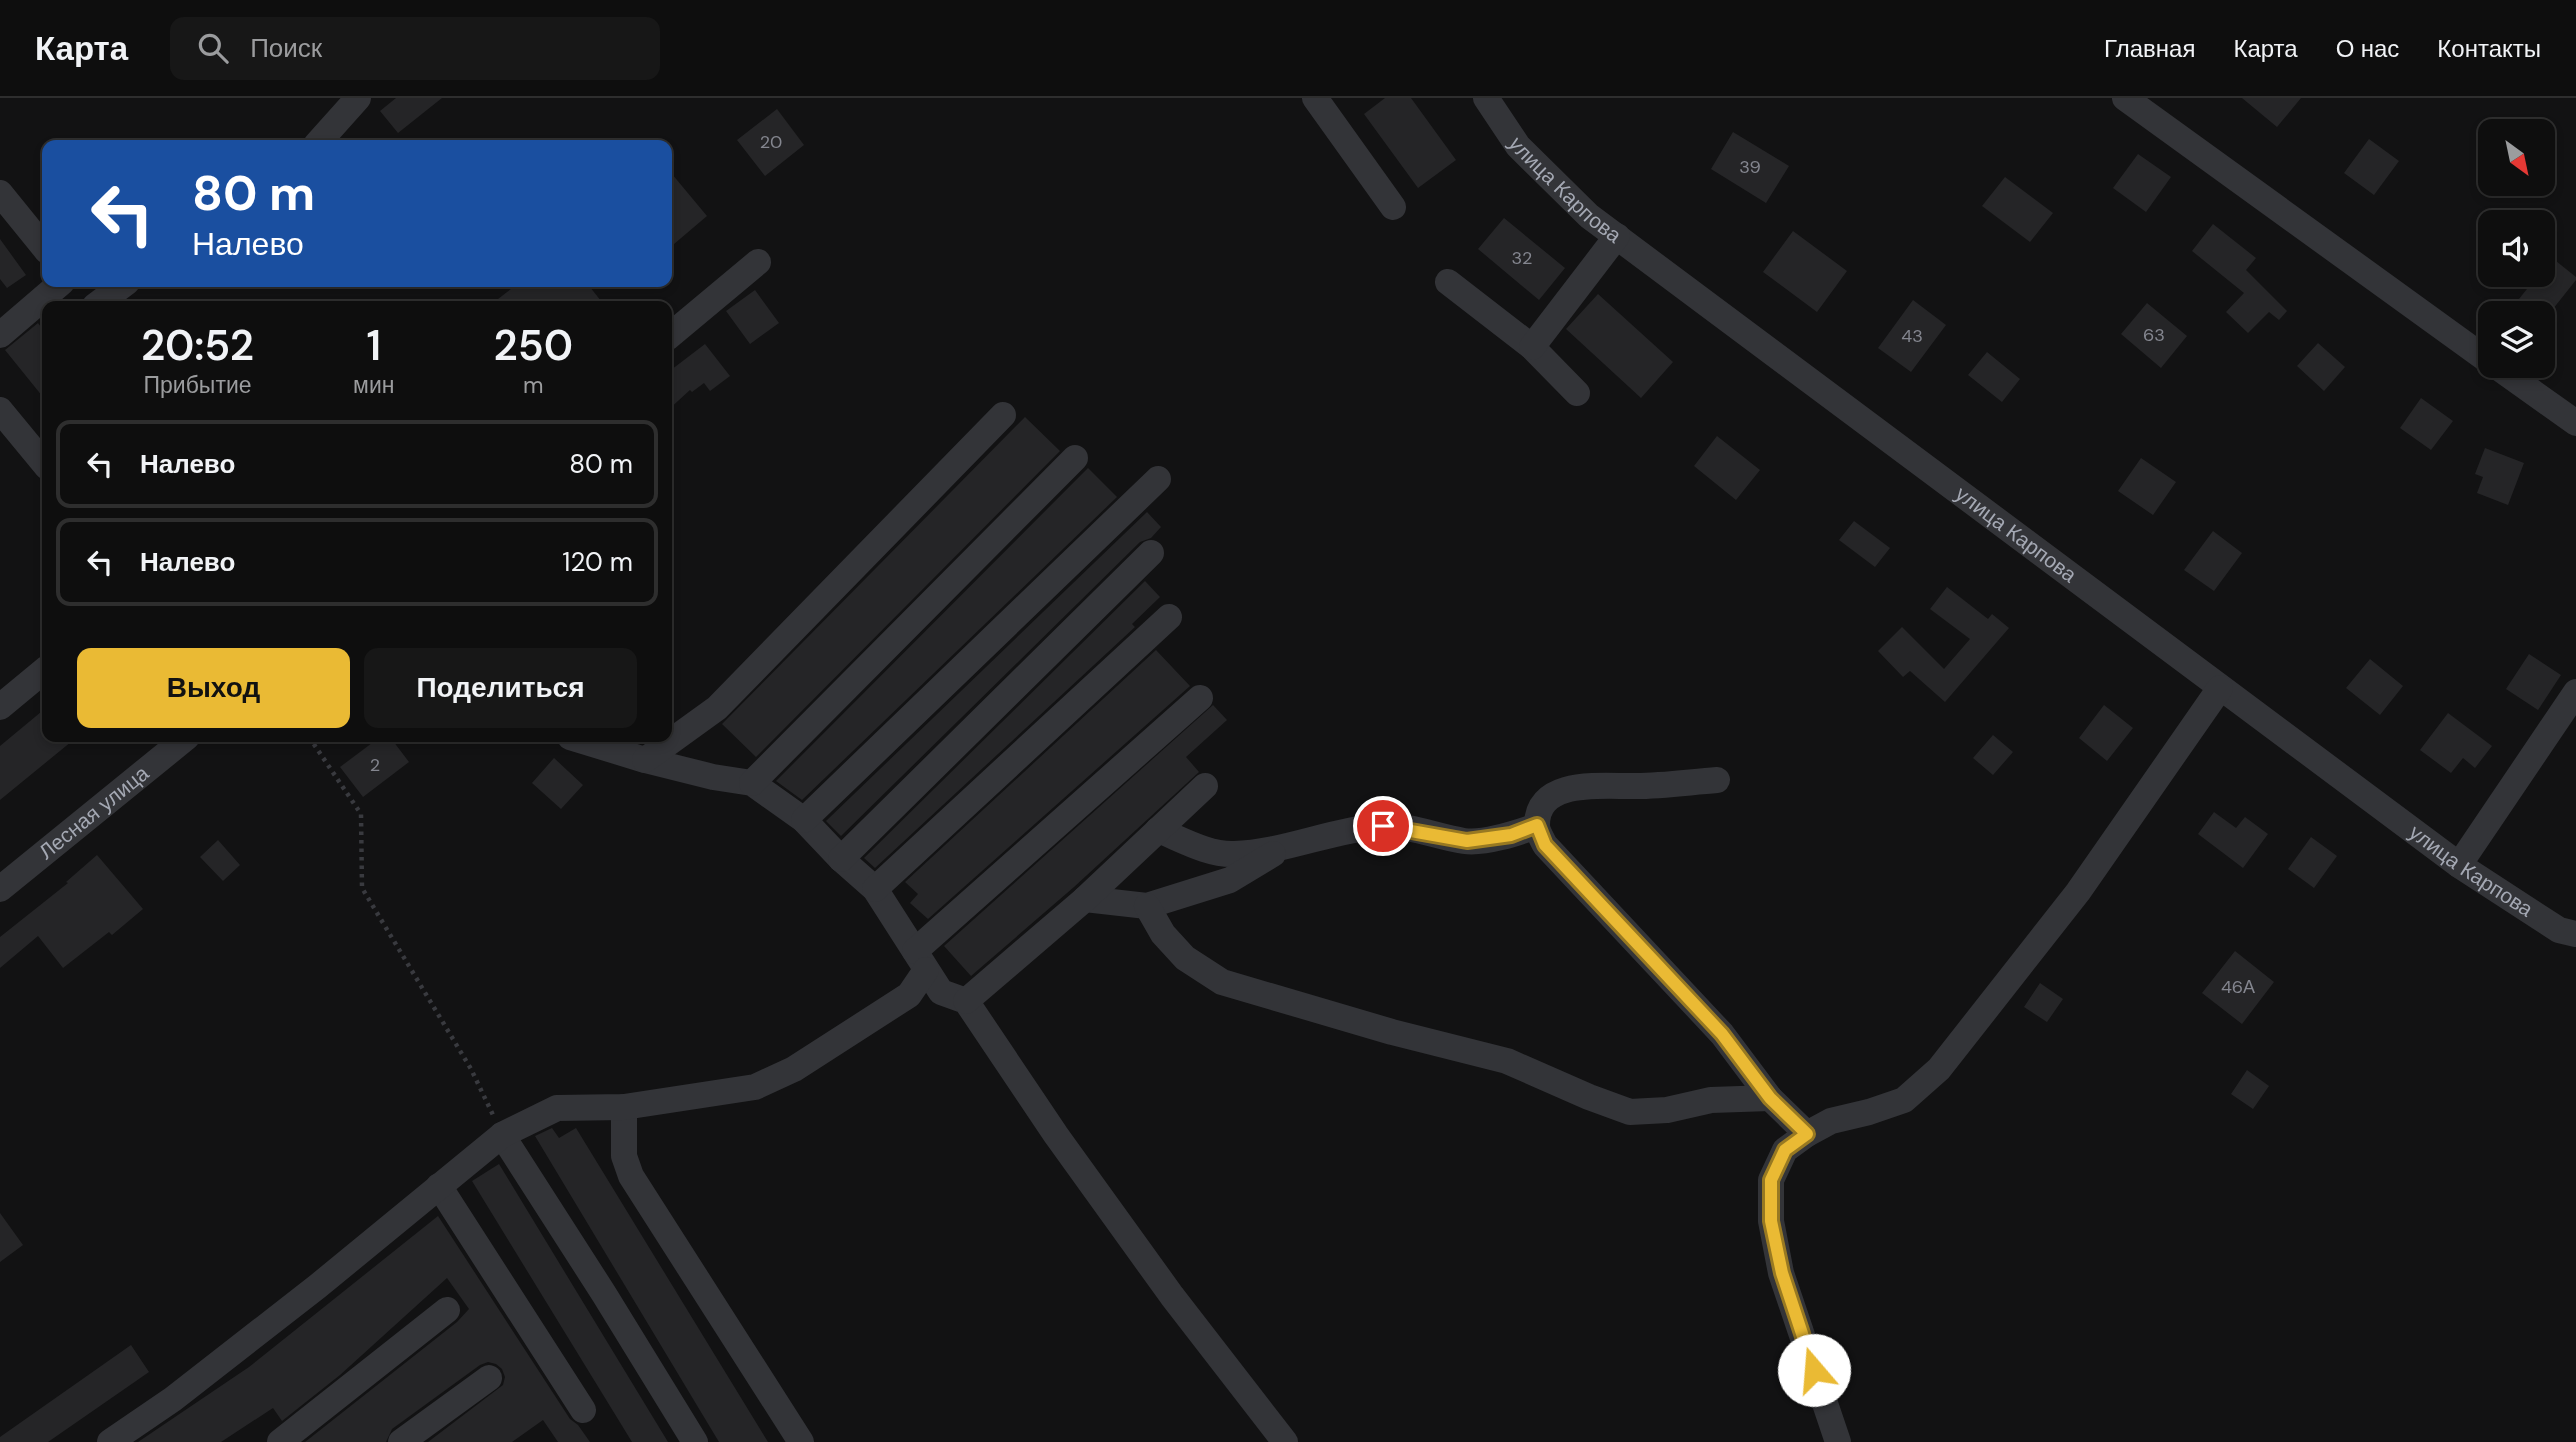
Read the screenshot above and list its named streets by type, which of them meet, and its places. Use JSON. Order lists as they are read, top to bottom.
{
  "streets": {
    "street": ["улица Карпова", "Лесная улица"]
  },
  "house_numbers": [
    "20",
    "39",
    "32",
    "63",
    "43",
    "2",
    "46А"
  ],
  "north": "bottom right",
  "page": {
    "header": "Карта",
    "search": "Поиск",
    "nav": [
      "Главная",
      "Карта",
      "О нас",
      "Контакты"
    ],
    "turn": ["80 m", "Налево"],
    "eta": [
      "20:52",
      "Прибытие",
      "1",
      "мин",
      "250",
      "m"
    ],
    "list": [
      {
        "name": "Налево",
        "value": "80 m"
      },
      {
        "name": "Налево",
        "value": "120 m"
      }
    ],
    "buttons": ["Выход", "Поделиться"]
  }
}
